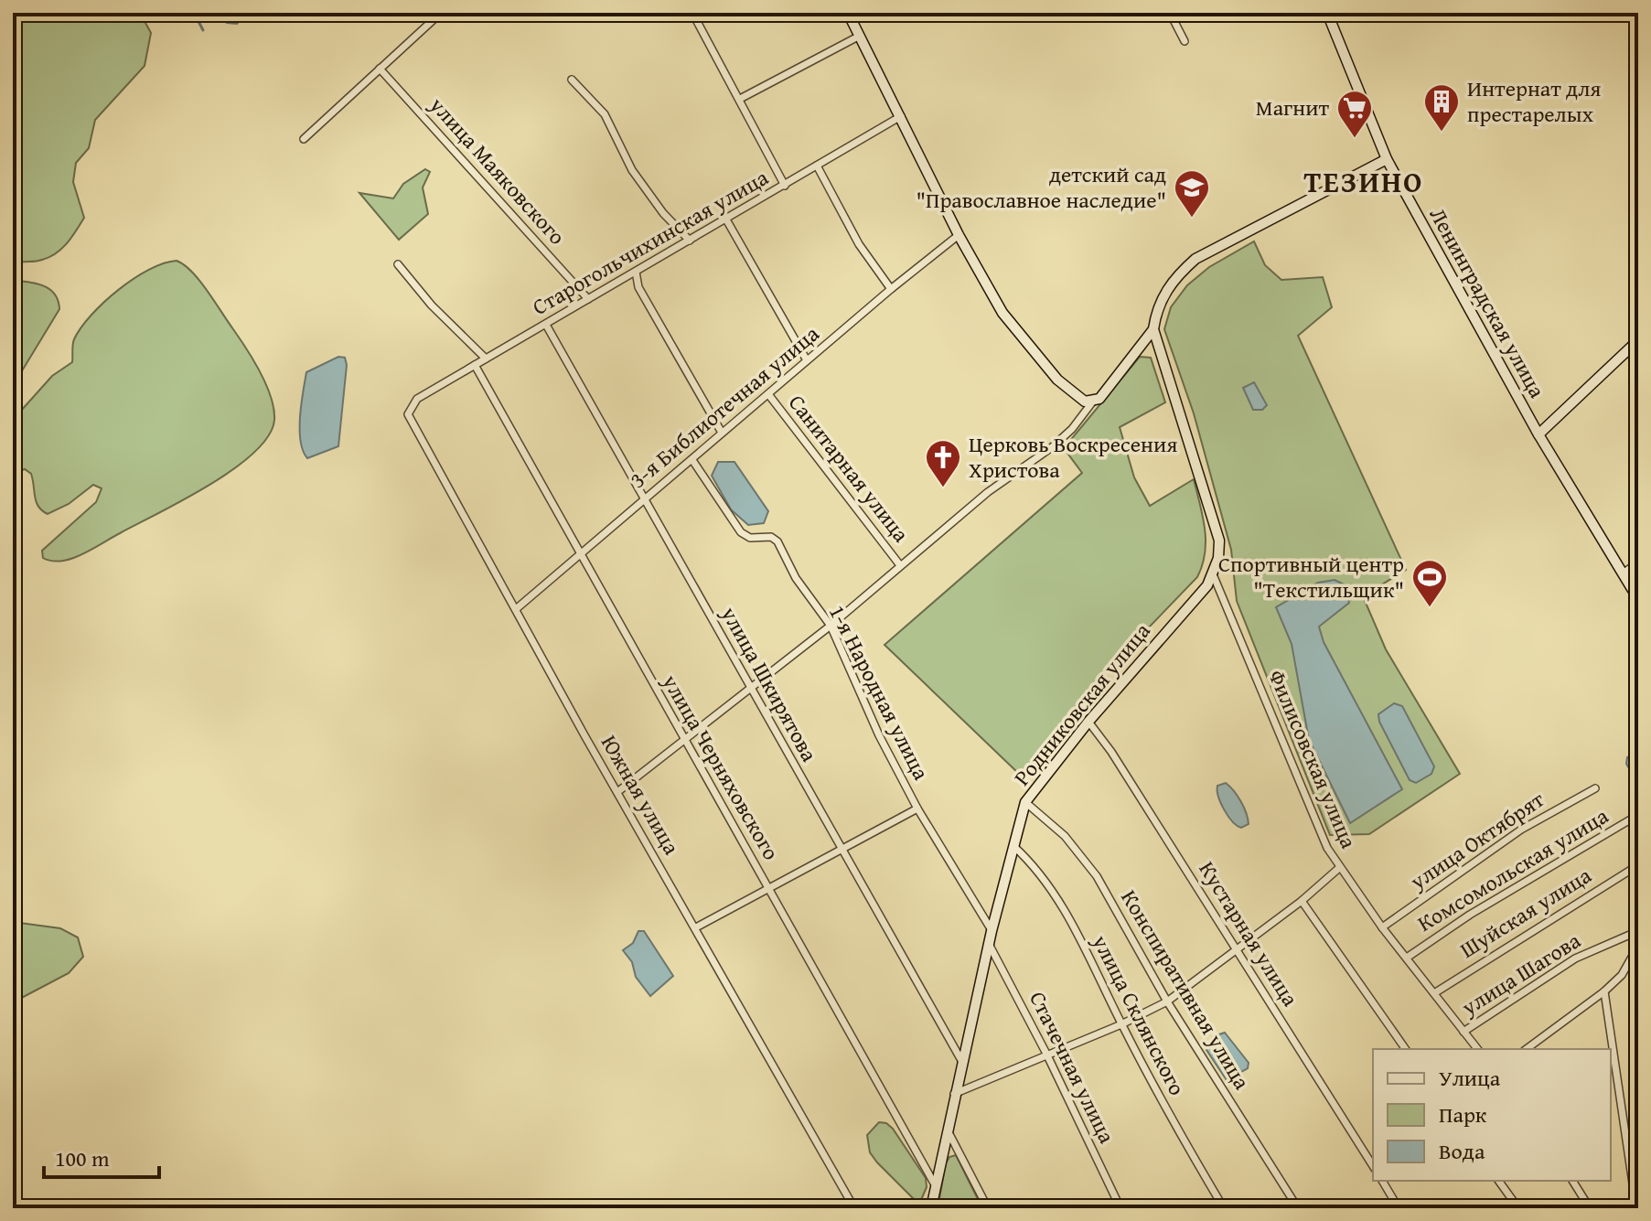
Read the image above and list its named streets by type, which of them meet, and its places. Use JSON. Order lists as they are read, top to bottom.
{
  "streets": {
    "main road": ["Ленинградская улица", "Родниковская улица"],
    "street": [
      "улица Маяковского",
      "Старогольчихинская улица",
      "3-я Библиотечная улица",
      "Санитарная улица",
      "улица Шкирятова",
      "1-я Народная улица",
      "Филисовская улица",
      "улица Черняховского",
      "Южная улица",
      "улица Октябрят",
      "Комсомольская улица",
      "Шуйская улица",
      "Кустарная улица",
      "улица Шагова",
      "Конспиративная улица",
      "улица Склянского",
      "Стачечная улица"
    ]
  },
  "crossings": [
    ["улица Маяковского", "Старогольчихинская улица"],
    ["Старогольчихинская улица", "улица Шкирятова"],
    ["Старогольчихинская улица", "улица Черняховского"],
    ["Старогольчихинская улица", "Южная улица"],
    ["3-я Библиотечная улица", "Санитарная улица"],
    ["3-я Библиотечная улица", "улица Шкирятова"],
    ["3-я Библиотечная улица", "1-я Народная улица"],
    ["3-я Библиотечная улица", "улица Черняховского"],
    ["3-я Библиотечная улица", "Южная улица"],
    ["улица Шкирятова", "Родниковская улица"],
    ["1-я Народная улица", "Родниковская улица"],
    ["Родниковская улица", "Филисовская улица"],
    ["Родниковская улица", "улица Черняховского"],
    ["Родниковская улица", "Кустарная улица"],
    ["Родниковская улица", "Конспиративная улица"],
    ["Родниковская улица", "улица Склянского"],
    ["Родниковская улица", "Стачечная улица"],
    ["Филисовская улица", "улица Октябрят"],
    ["Филисовская улица", "Комсомольская улица"],
    ["Филисовская улица", "Шуйская улица"],
    ["Филисовская улица", "улица Шагова"]
  ],
  "districts": ["ТЕЗИНО"],
  "places": {
    "building": ["Интернат для престарелых"],
    "supermarket": ["Магнит"],
    "school or university": ["детский сад \"Православное наследие\""],
    "church": ["Церковь Воскресения Христова"],
    "sports": ["Спортивный центр \"Текстильщик\""]
  },
  "legend": ["Улица", "Парк", "Вода"],
  "scale_bar": "100 m"
}
